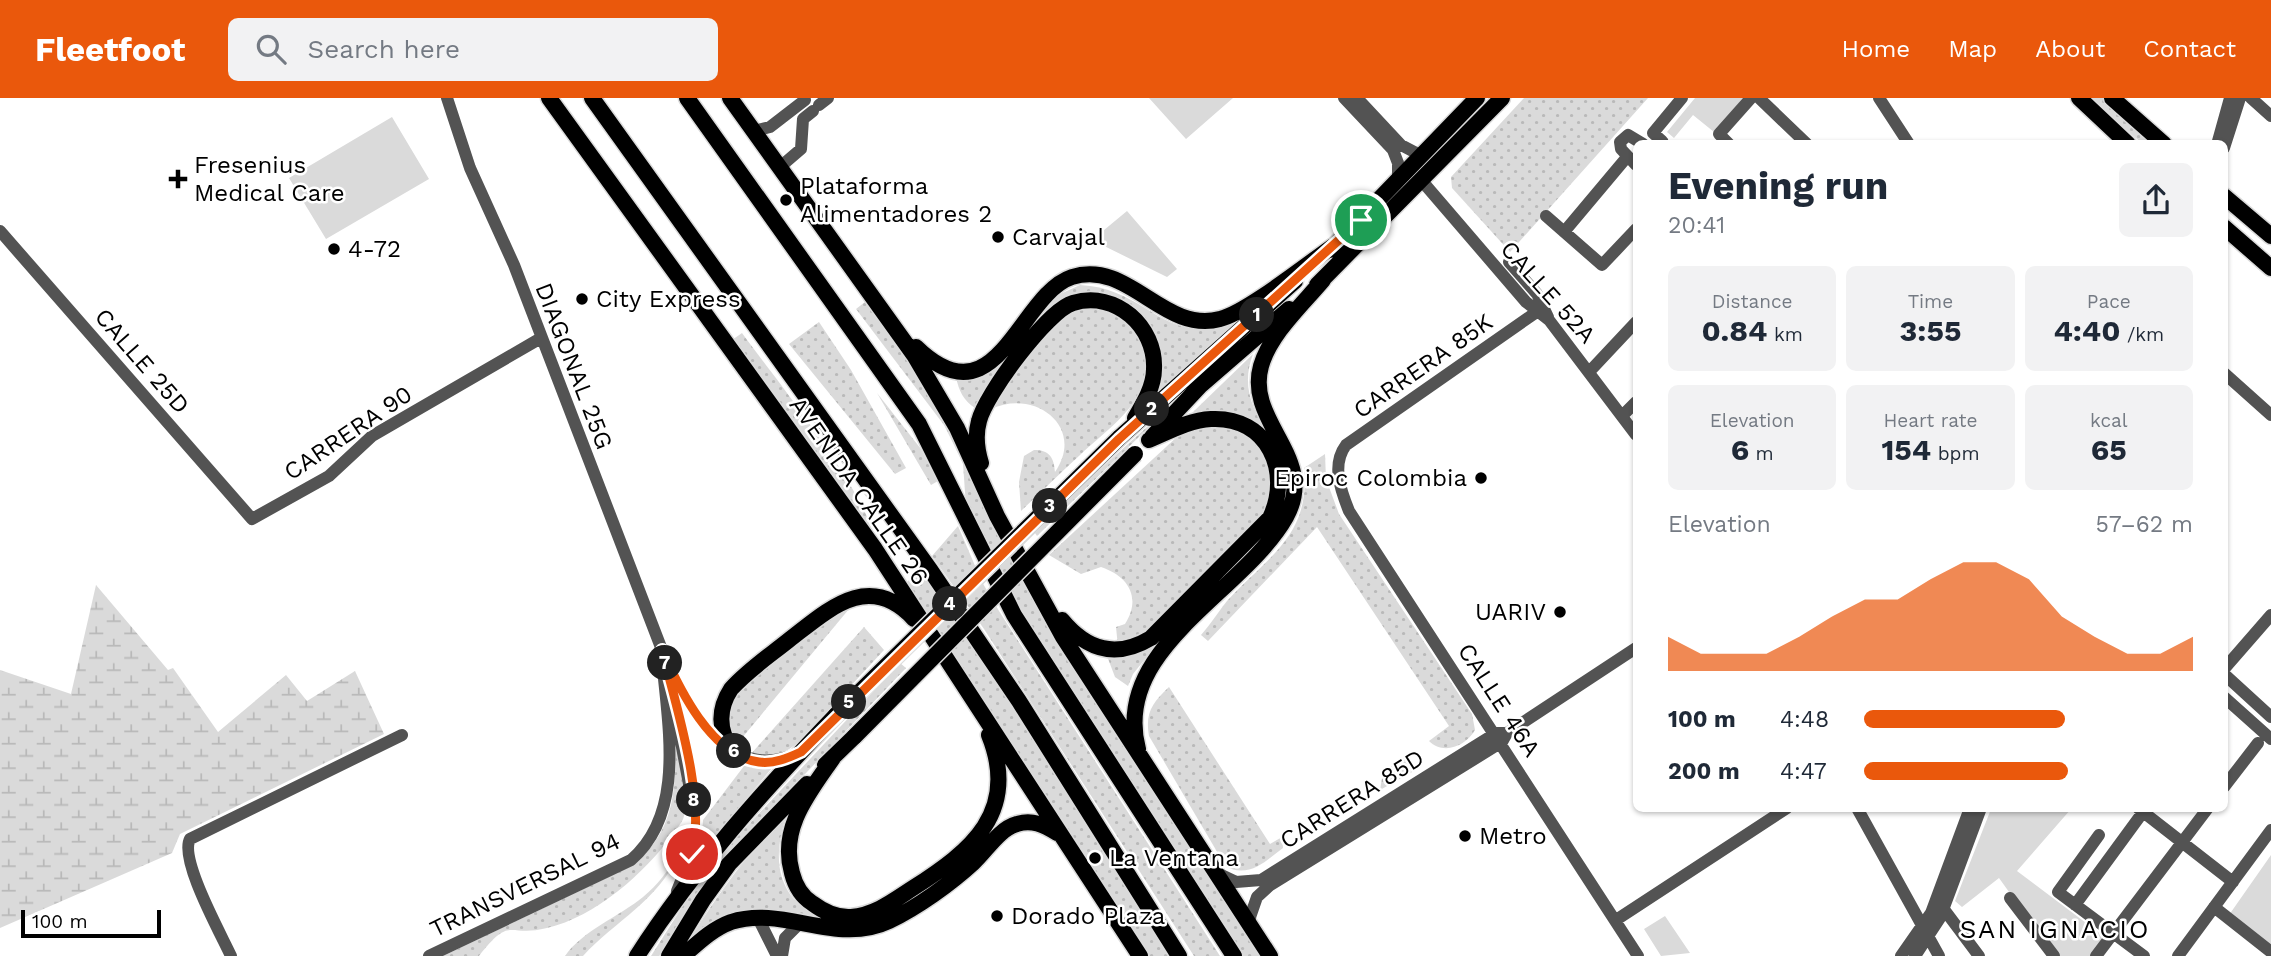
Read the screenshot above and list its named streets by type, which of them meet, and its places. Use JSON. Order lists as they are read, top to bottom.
{
  "streets": {
    "main road": ["AVENIDA CALLE 26"],
    "street": [
      "CALLE 52A",
      "CALLE 25D",
      "DIAGONAL 25G",
      "CARRERA 85K",
      "CARRERA 90",
      "CALLE 46A",
      "CARRERA 85D",
      "TRANSVERSAL 94"
    ]
  },
  "crossings": [
    ["CALLE 52A", "CARRERA 85K"],
    ["CALLE 25D", "CARRERA 90"],
    ["DIAGONAL 25G", "CARRERA 90"],
    ["DIAGONAL 25G", "TRANSVERSAL 94"],
    ["CARRERA 85K", "CALLE 46A"],
    ["CALLE 46A", "CARRERA 85D"]
  ],
  "districts": ["SAN IGNACIO"],
  "places": {
    "health": ["Fresenius Medical Care"],
    "other": [
      "Plataforma Alimentadores 2",
      "Carvajal",
      "4-72",
      "City Express",
      "Epiroc Colombia",
      "UARIV",
      "Metro",
      "La Ventana",
      "Dorado Plaza"
    ]
  },
  "scale_bar": "100 m",
  "page": {
    "header": "Fleetfoot",
    "search": "Search here",
    "nav": [
      "Home",
      "Map",
      "About",
      "Contact"
    ],
    "heading": ["Evening run", "20:41"],
    "stats": [
      ["Distance", "0.84 km"],
      ["Time", "3:55"],
      ["Pace", "4:40 /km"],
      ["Elevation", "6 m"],
      ["Heart rate", "154 bpm"],
      ["kcal", "65"]
    ],
    "pins": [
      "1",
      "2",
      "3",
      "4",
      "7",
      "5",
      "6",
      "8"
    ],
    "chart": ["Elevation", "57–62 m"],
    "list": [
      {
        "name": "100 m",
        "note": "4:48"
      },
      {
        "name": "200 m",
        "note": "4:47"
      }
    ],
    "scale": "100 m"
  }
}
